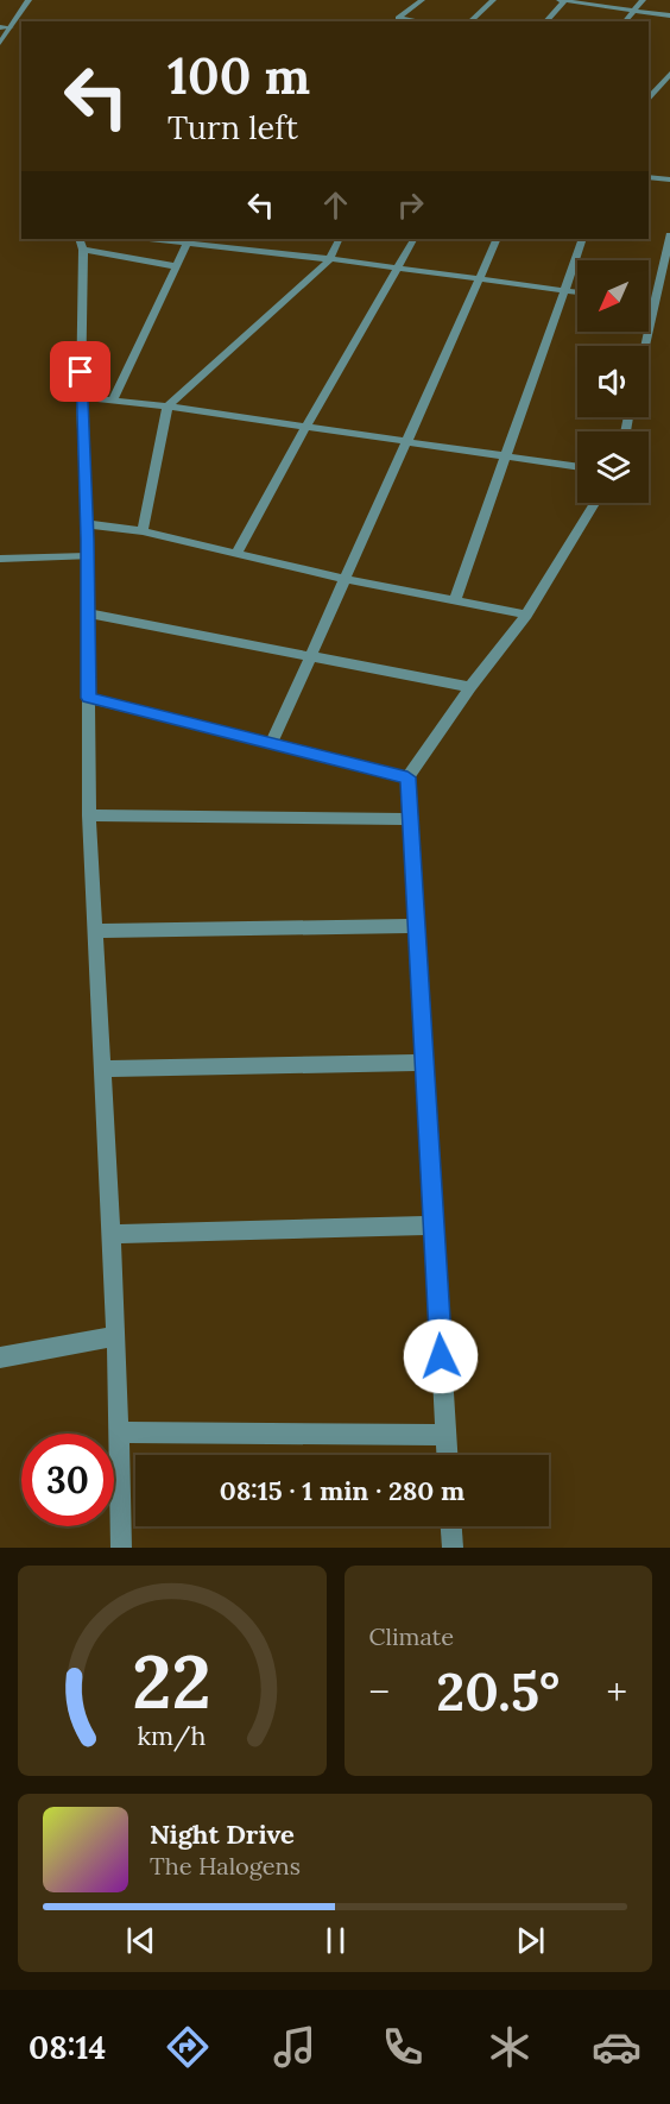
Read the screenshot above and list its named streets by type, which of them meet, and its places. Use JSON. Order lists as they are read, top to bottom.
{
  "north": "bottom left",
  "page": {
    "turn": ["100 m", "Turn left"],
    "limit": "30",
    "trip": "08:15 · 1 min · 280 m",
    "tile": "Climate",
    "heat": ["−", "20.5°", "+"],
    "song": ["Night Drive", "The Halogens"],
    "tabs": "08:14",
    "gauge": ["22", "km/h"]
  }
}
